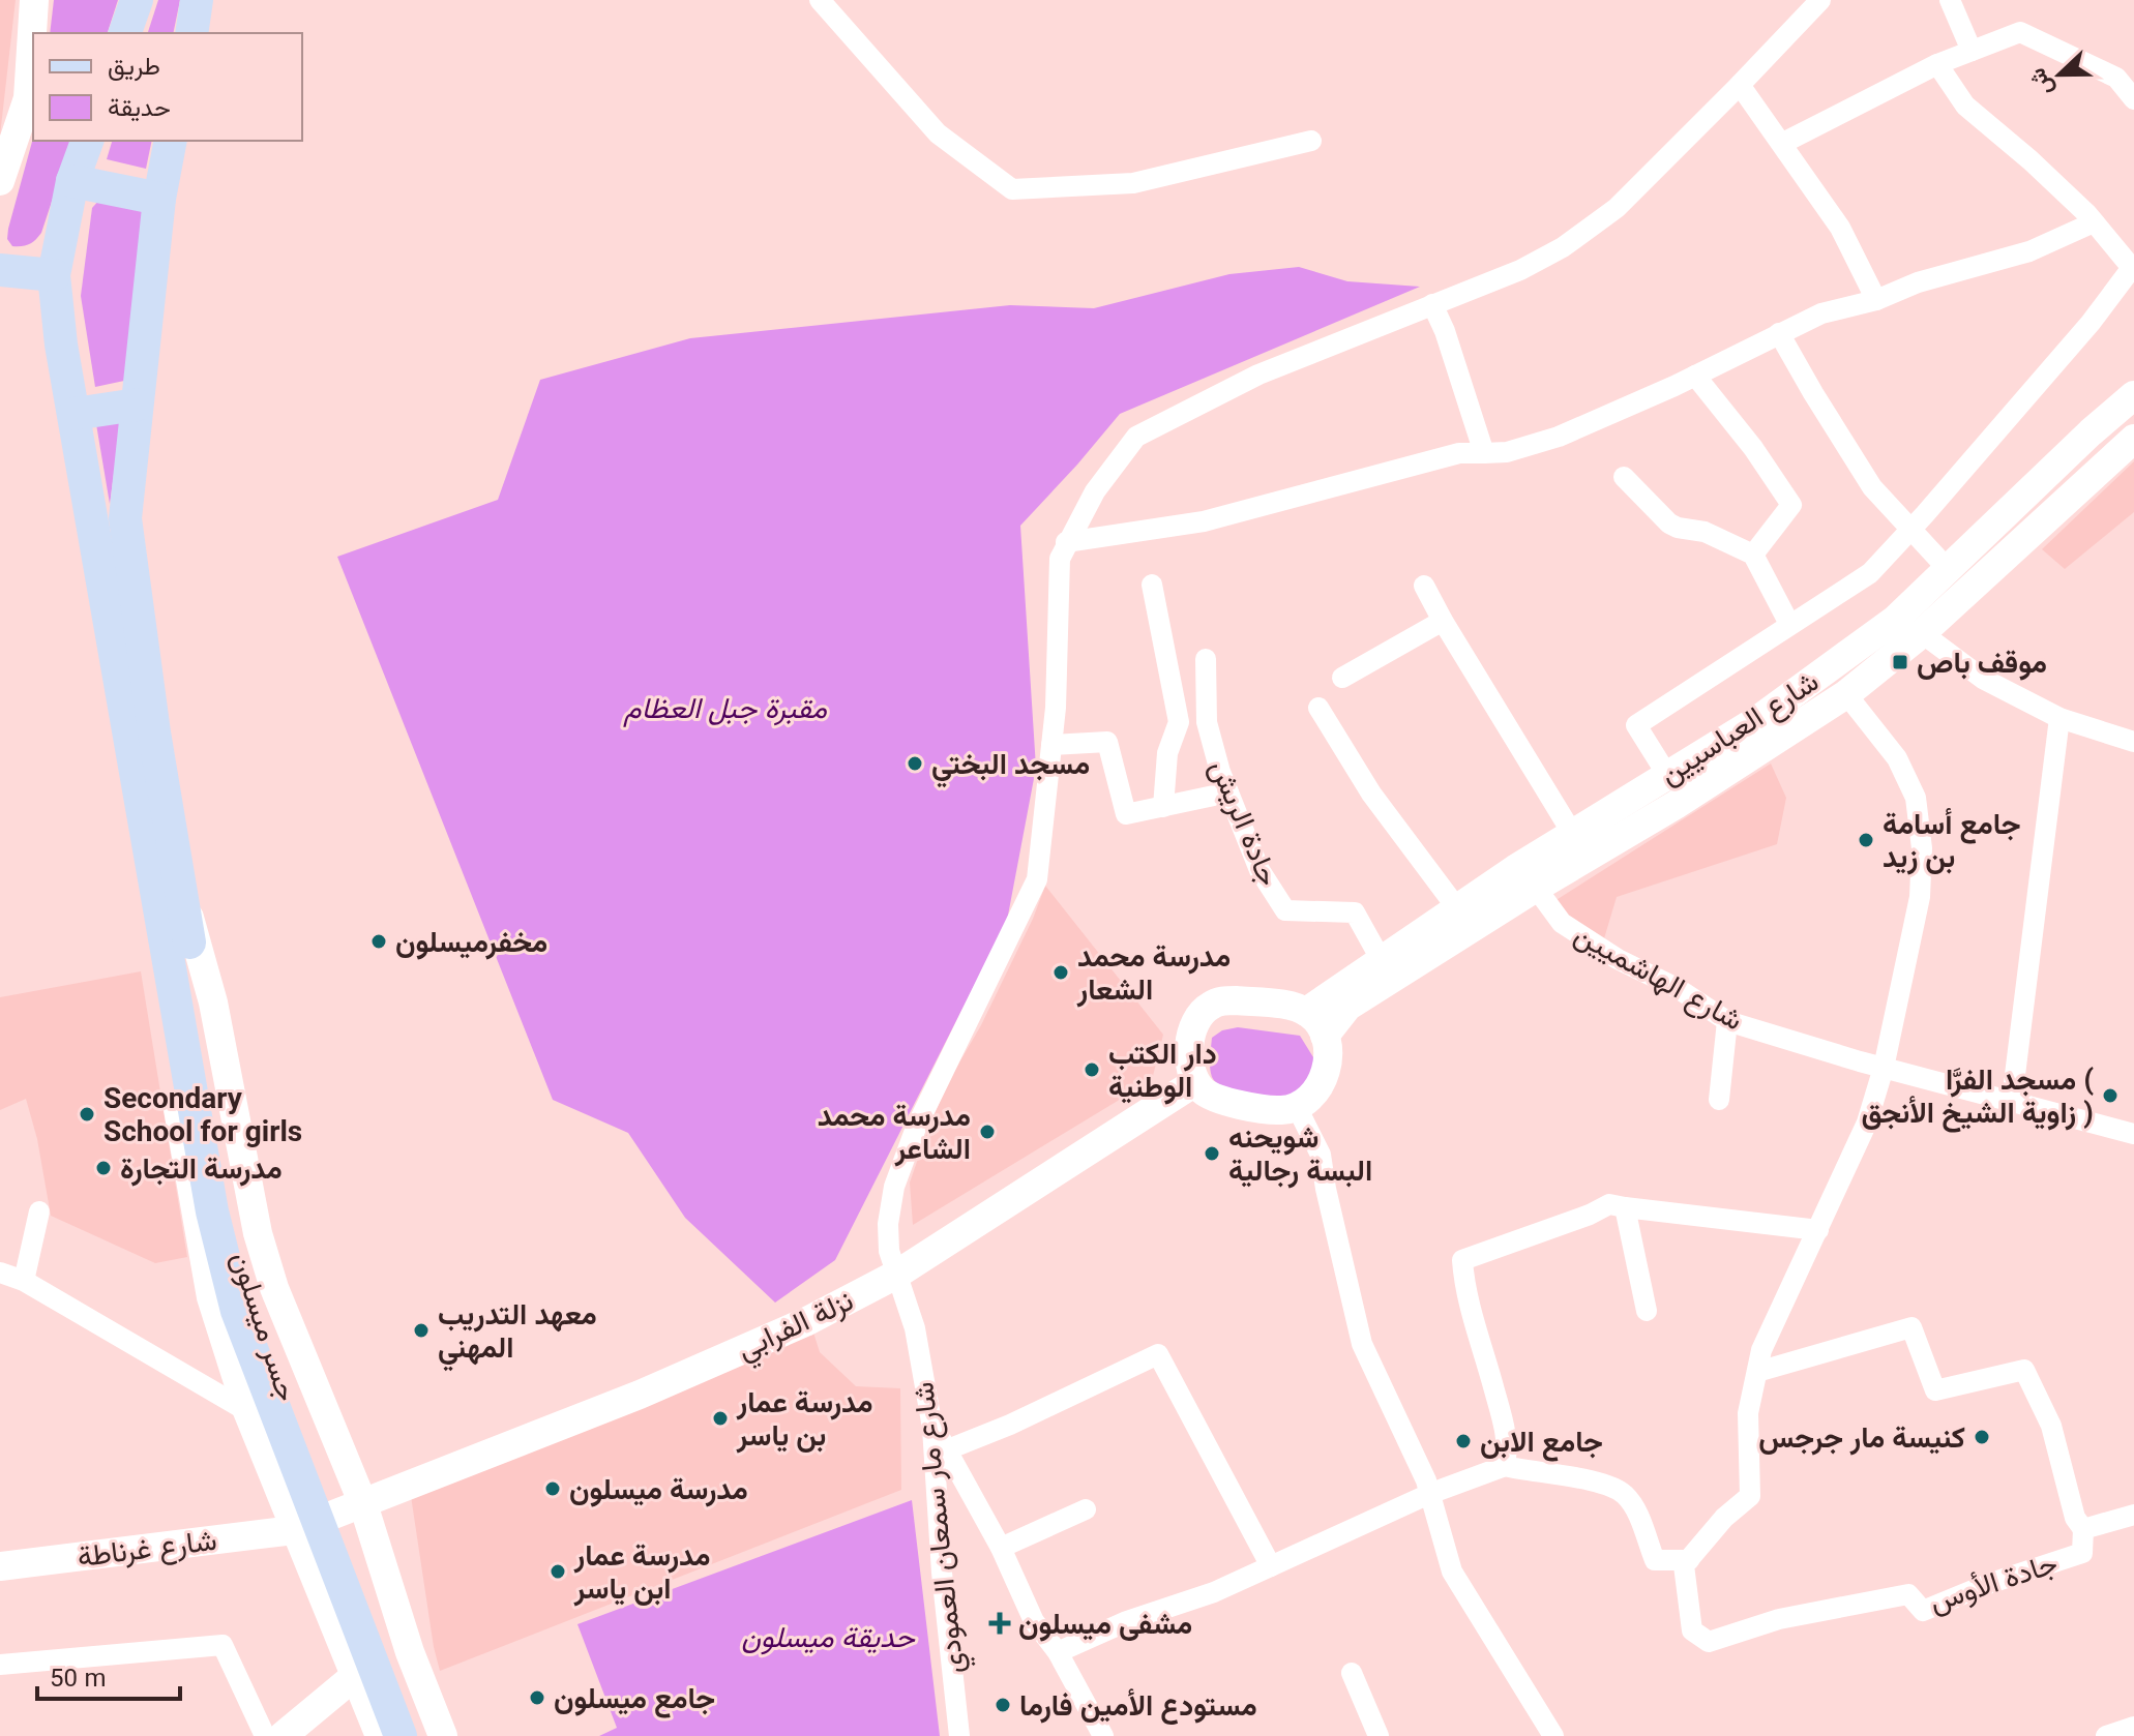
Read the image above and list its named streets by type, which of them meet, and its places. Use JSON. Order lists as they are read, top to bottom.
{
  "streets": {
    "main road": [
      "شارع العباسيين",
      "نزلة الفرابي",
      "جسر ميسلون",
      "شارع غرناطة"
    ],
    "street": [
      "جادة الريش",
      "شارع الهاشميين",
      "شارع مار سمعان العمودي",
      "جادة الأوس"
    ]
  },
  "crossings": [
    ["شارع العباسيين", "جادة الريش"],
    ["شارع العباسيين", "شارع الهاشميين"],
    ["شارع العباسيين", "نزلة الفرابي"],
    ["نزلة الفرابي", "شارع مار سمعان العمودي"],
    ["نزلة الفرابي", "شارع غرناطة"]
  ],
  "parks": ["مقبرة جبل العظام", "حديقة ميسلون"],
  "places": {
    "transit": ["موقف باص"],
    "other": [
      "مسجد البختي",
      "جامع أسامة بن زيد",
      "مخفرميسلون",
      "مدرسة محمد الشعار",
      "دار الكتب الوطنية",
      "مسجد الفرَّا ( زاوية الشيخ الأنجق )",
      "Secondary School for girls",
      "مدرسة محمد الشاعر",
      "شويحنه البسة رجالية",
      "مدرسة التجارة",
      "معهد التدريب المهني",
      "مدرسة عمار بن ياسر",
      "كنيسة مار جرجس",
      "جامع الابن",
      "مدرسة ميسلون",
      "مدرسة عمار ابن ياسر",
      "جامع ميسلون",
      "مستودع الأمين فارما"
    ],
    "health": ["مشفى ميسلون"]
  },
  "legend": ["طريق", "حديقة"],
  "scale_bar": "50 m",
  "north": "left"
}
